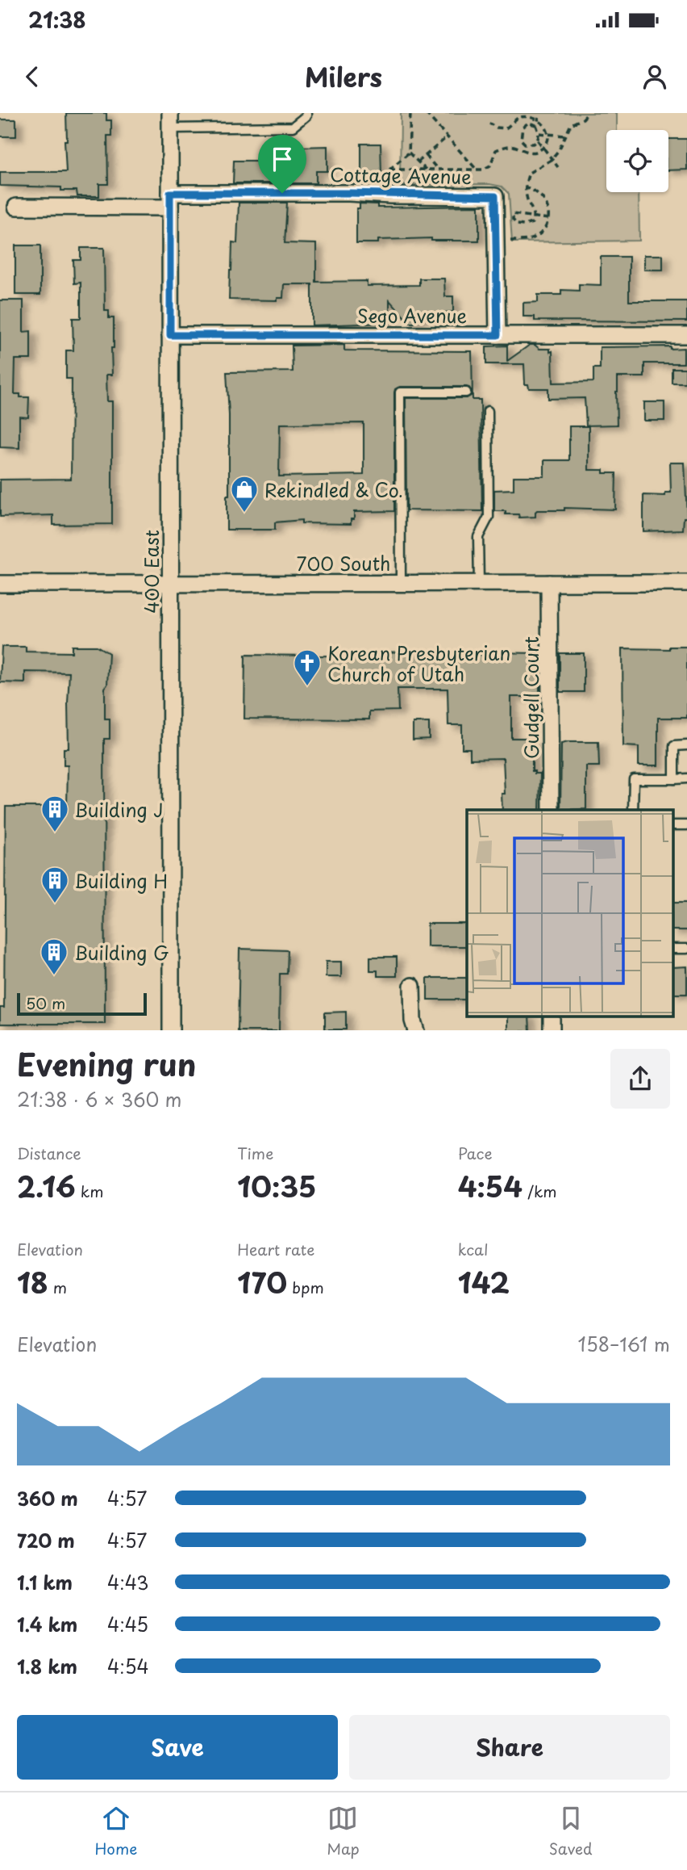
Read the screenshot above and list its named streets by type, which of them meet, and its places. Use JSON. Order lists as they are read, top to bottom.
{
  "streets": {
    "street": [
      "Cottage Avenue",
      "Sego Avenue",
      "700 South",
      "400 East",
      "Gudgell Court"
    ]
  },
  "crossings": [
    ["Cottage Avenue", "Sego Avenue"],
    ["Cottage Avenue", "400 East"],
    ["Sego Avenue", "400 East"],
    ["700 South", "400 East"],
    ["700 South", "Gudgell Court"]
  ],
  "places": {
    "shop": ["Rekindled & Co."],
    "church": ["Korean Presbyterian Church of Utah"],
    "building": ["Building J", "Building H", "Building G"]
  },
  "scale_bar": "50 m",
  "page": {
    "status": "21:38",
    "header": "Milers",
    "scale": "50 m",
    "heading": ["Evening run", "21:38 · 6 × 360 m"],
    "stats": [
      ["Distance", "2.16 km"],
      ["Time", "10:35"],
      ["Pace", "4:54 /km"],
      ["Elevation", "18 m"],
      ["Heart rate", "170 bpm"],
      ["kcal", "142"]
    ],
    "chart": ["Elevation", "158–161 m"],
    "list": [
      {
        "name": "360 m",
        "note": "4:57"
      },
      {
        "name": "720 m",
        "note": "4:57"
      },
      {
        "name": "1.1 km",
        "note": "4:43"
      },
      {
        "name": "1.4 km",
        "note": "4:45"
      },
      {
        "name": "1.8 km",
        "note": "4:54"
      }
    ],
    "buttons": ["Save", "Share"],
    "tabs": ["Home", "Map", "Saved"]
  }
}
